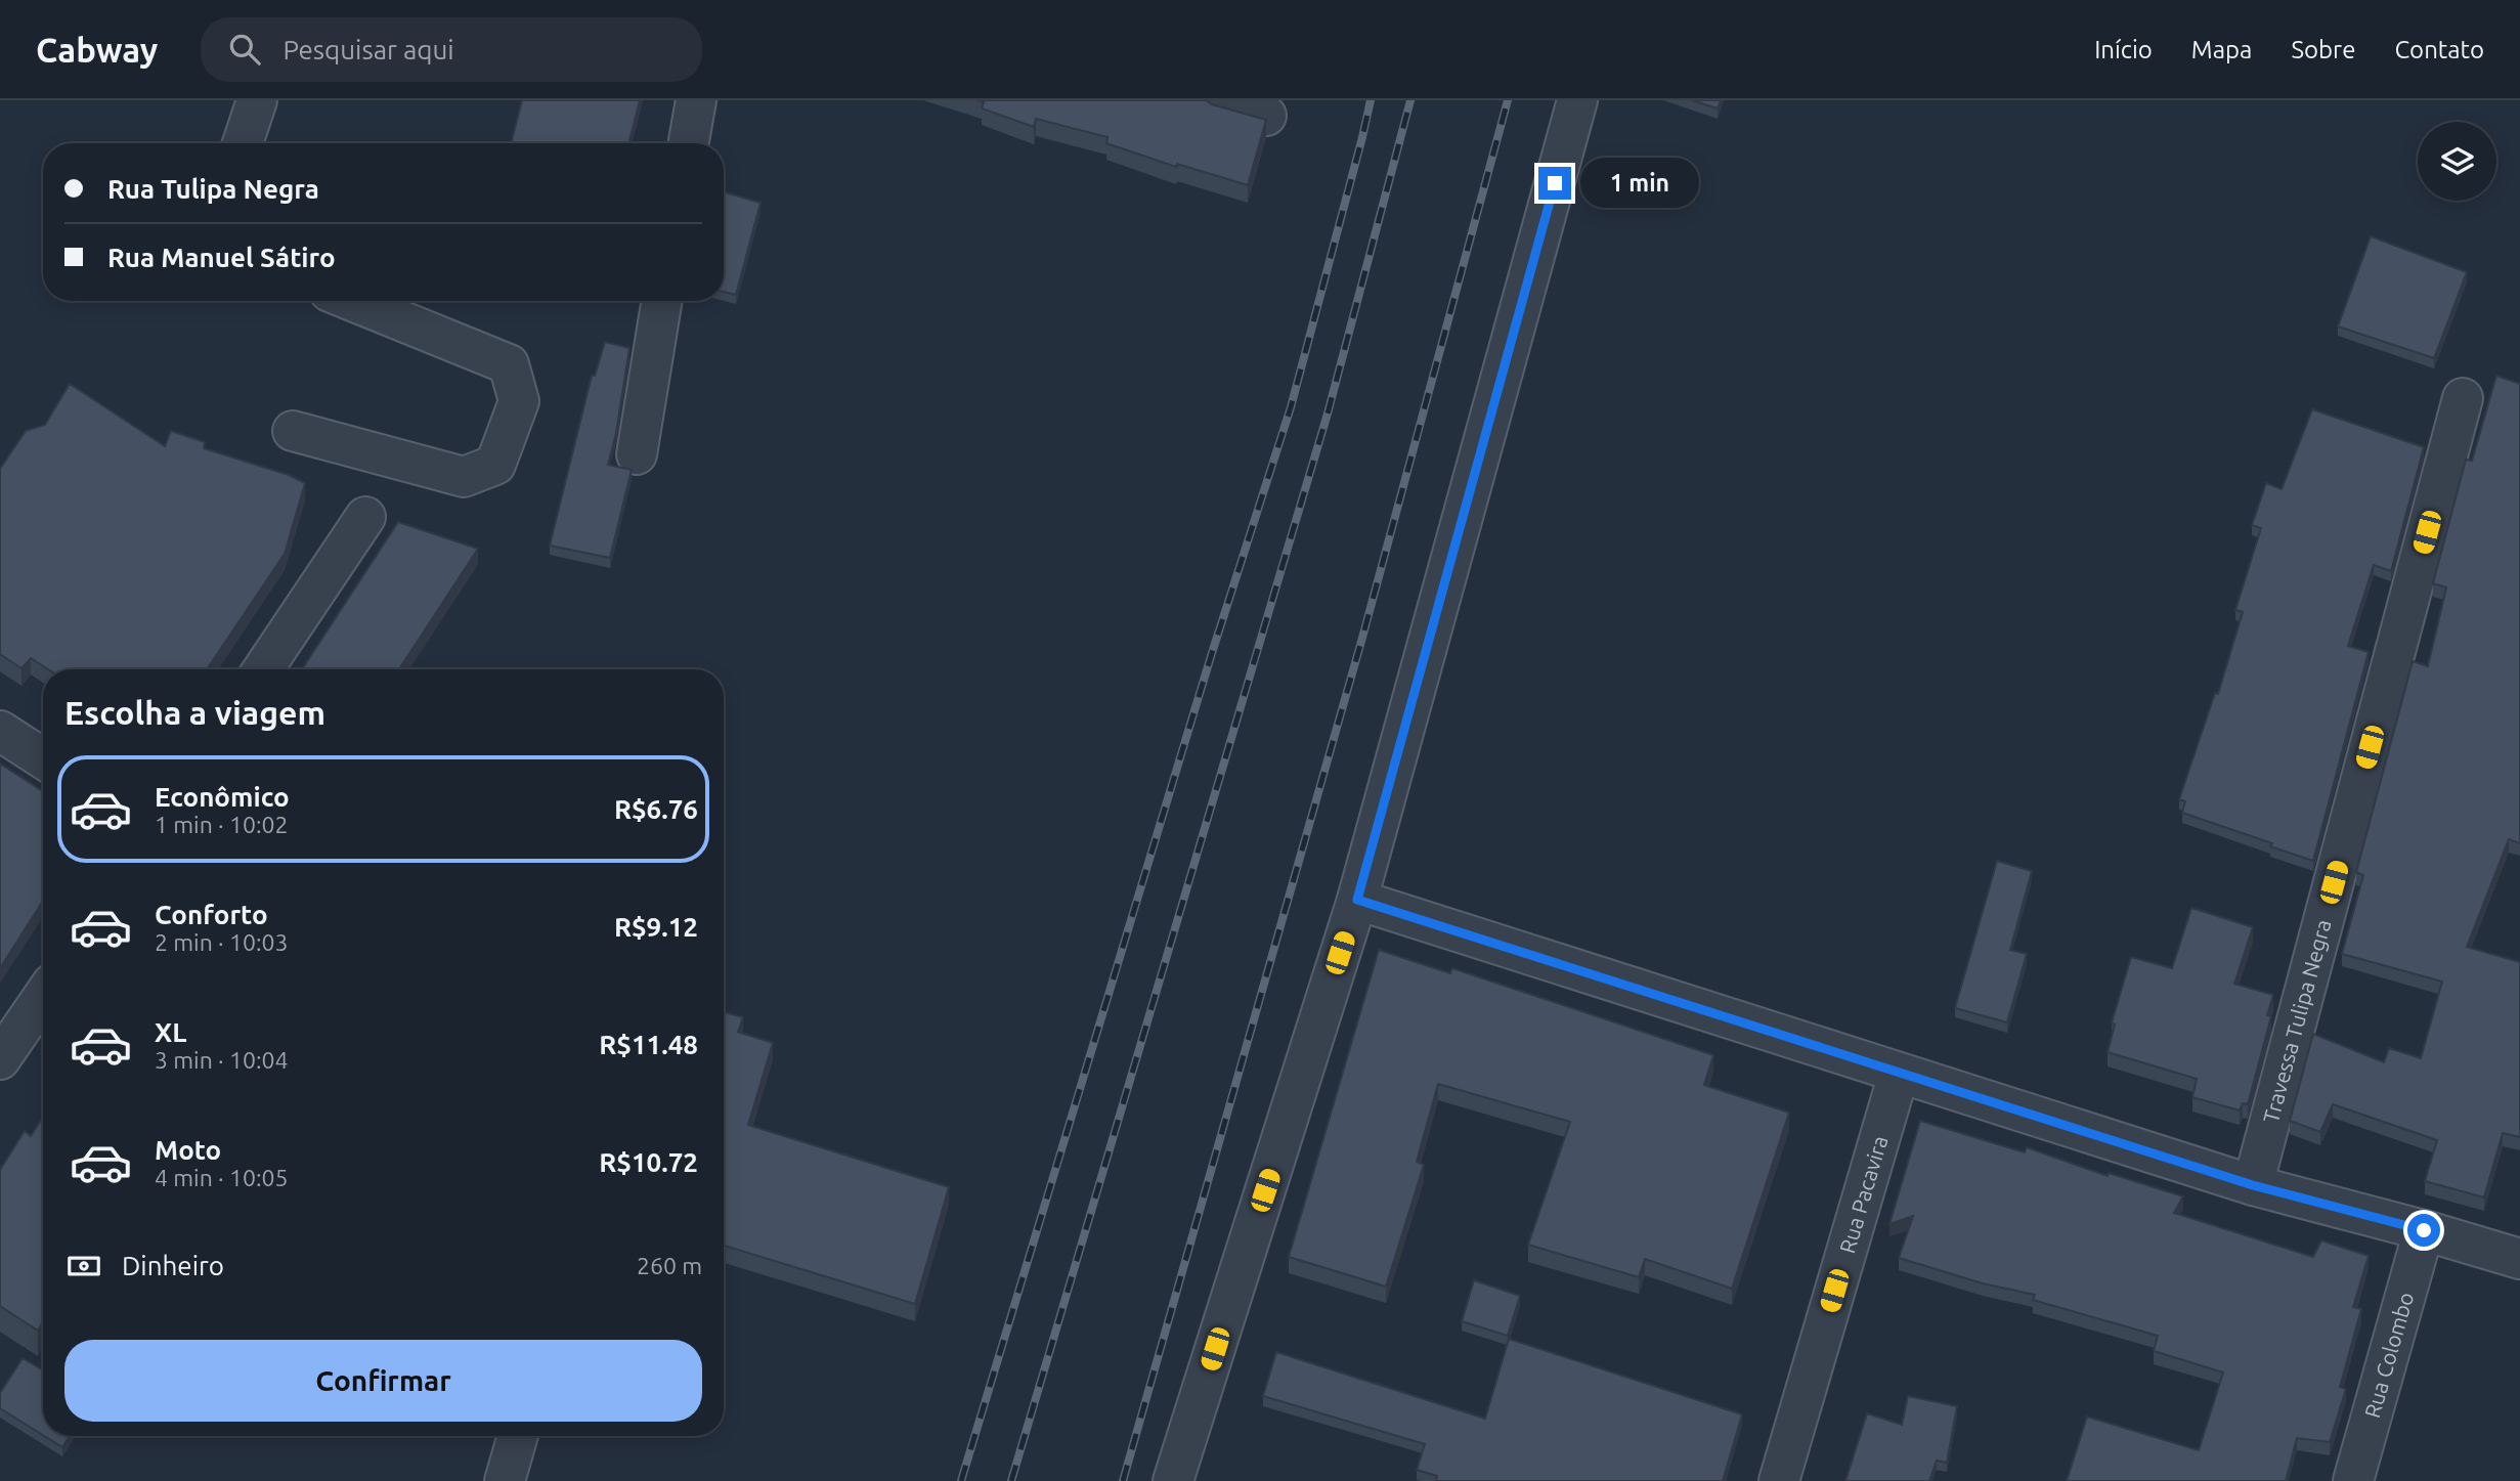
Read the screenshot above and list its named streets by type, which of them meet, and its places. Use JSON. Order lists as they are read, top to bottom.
{
  "streets": {
    "street": ["Travessa Tulipa Negra", "Rua Pacavira", "Rua Colombo"]
  },
  "page": {
    "header": "Cabway",
    "search": "Pesquisar aqui",
    "nav": [
      "Início",
      "Mapa",
      "Sobre",
      "Contato"
    ],
    "banner": ["Rua Tulipa Negra", "Rua Manuel Sátiro"],
    "bubble": "1 min",
    "heading": "Escolha a viagem",
    "list": [
      {
        "name": "Econômico",
        "note": "1 min · 10:02",
        "value": "R$6.76"
      },
      {
        "name": "Conforto",
        "note": "2 min · 10:03",
        "value": "R$9.12"
      },
      {
        "name": "XL",
        "note": "3 min · 10:04",
        "value": "R$11.48"
      },
      {
        "name": "Moto",
        "note": "4 min · 10:05",
        "value": "R$10.72"
      }
    ],
    "pay": ["Dinheiro", "260 m"],
    "buttons": "Confirmar"
  }
}
